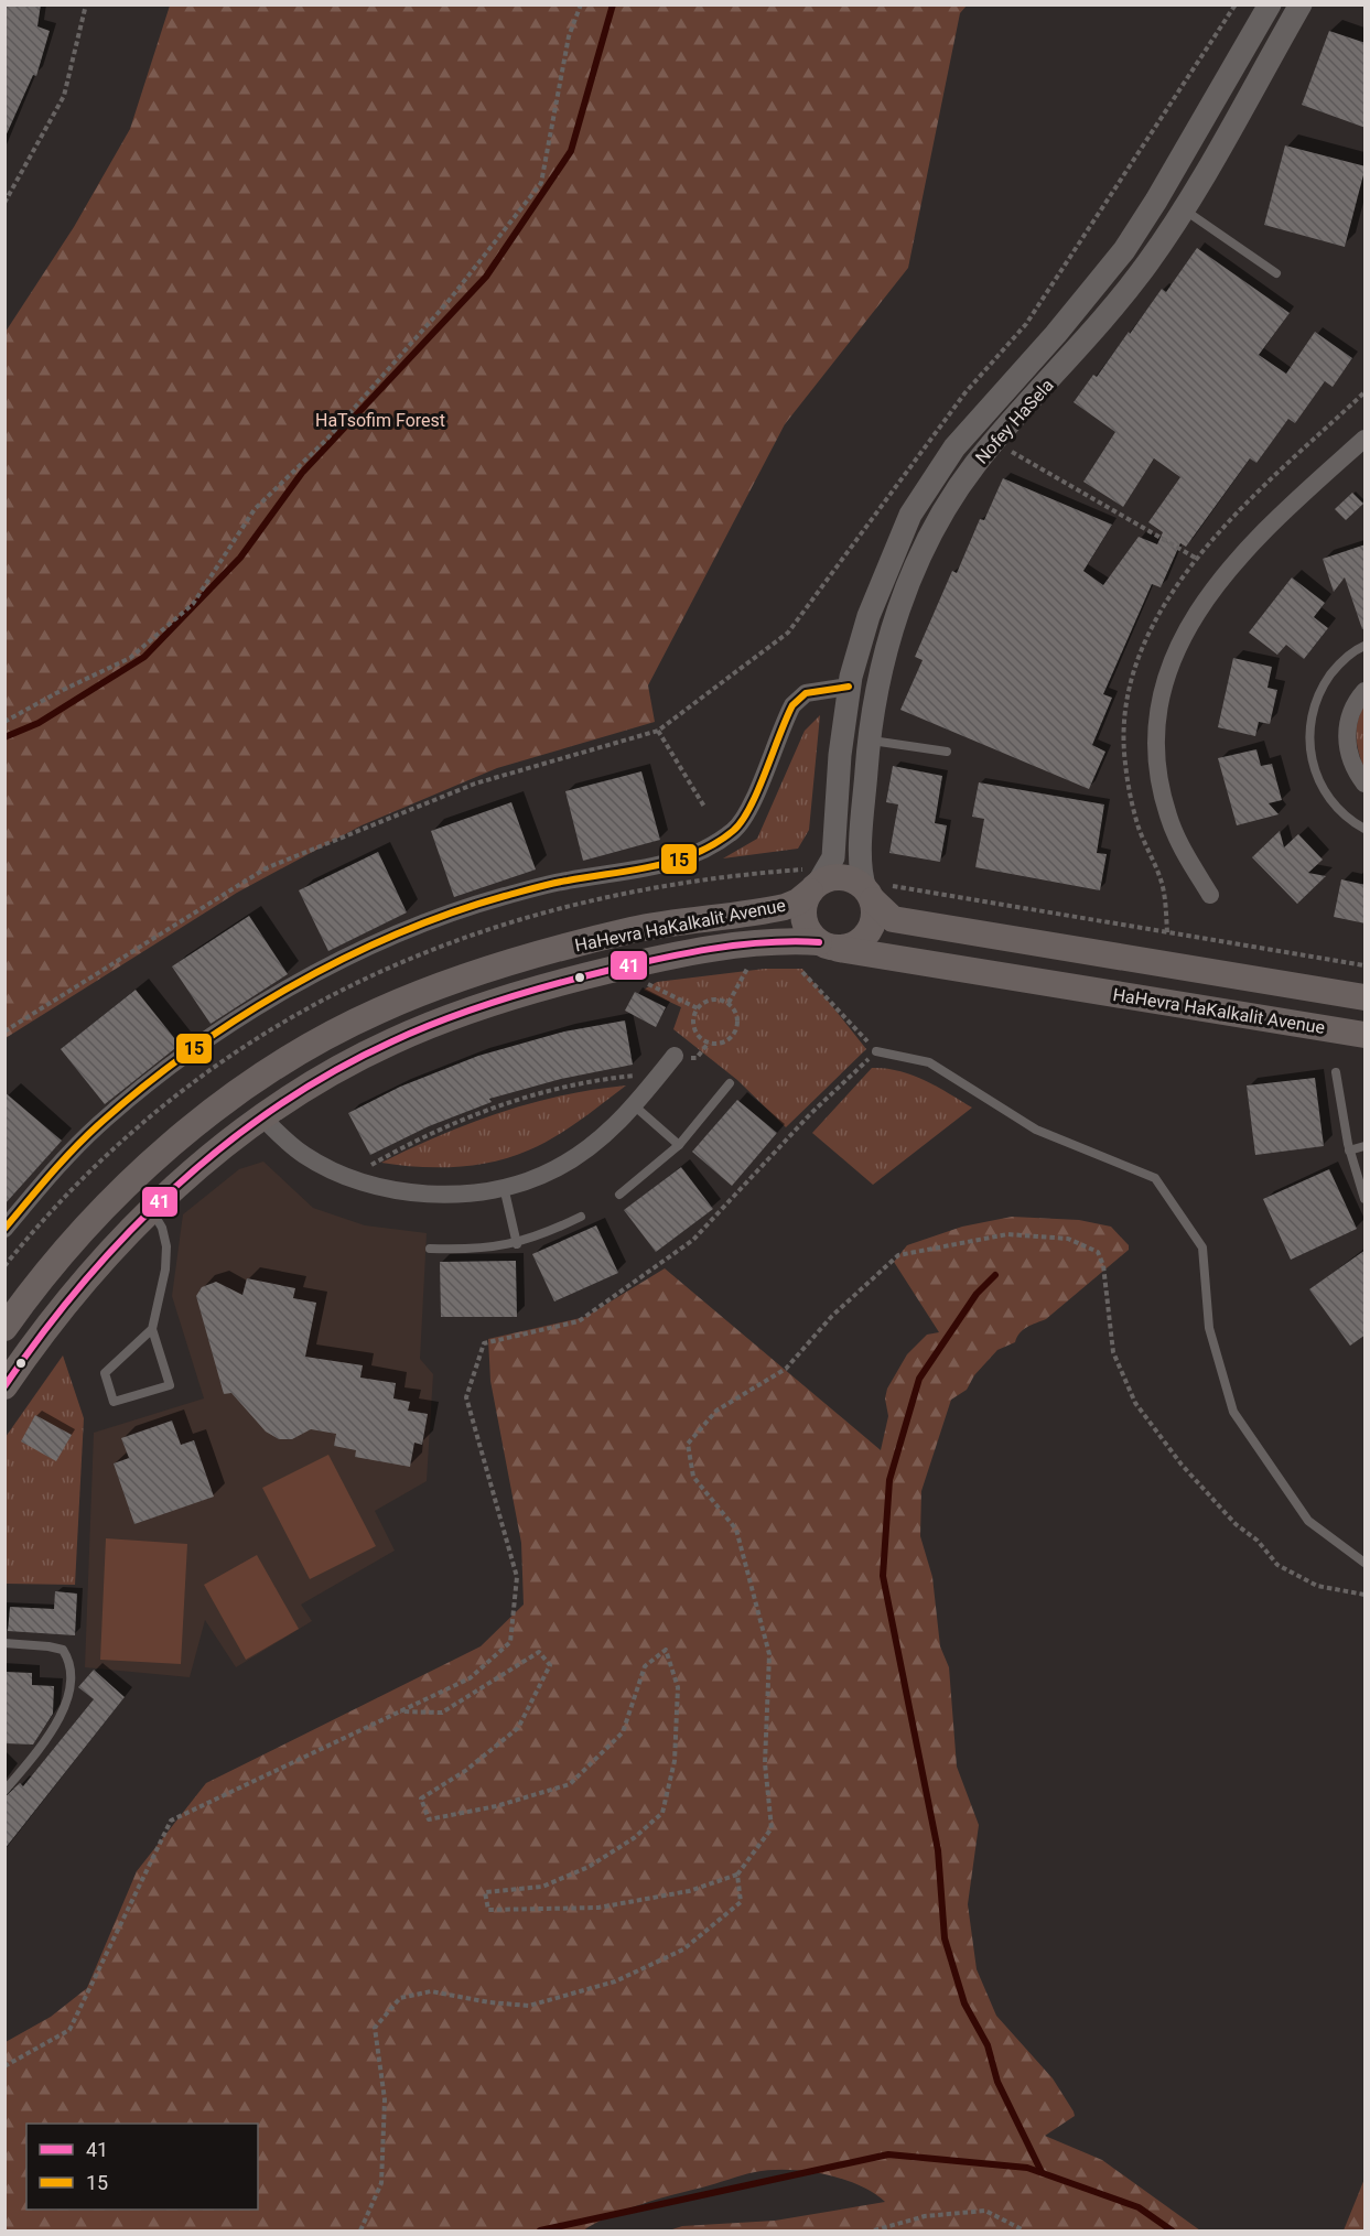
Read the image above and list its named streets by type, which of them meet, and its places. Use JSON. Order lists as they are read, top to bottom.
{
  "streets": {
    "main road": ["HaHevra HaKalkalit Avenue"],
    "street": ["Nofey HaSela"]
  },
  "crossings": [
    ["Nofey HaSela", "HaHevra HaKalkalit Avenue"]
  ],
  "parks": ["HaTsofim Forest"],
  "lines": ["transit line 15", "transit line 41"],
  "legend": ["41", "15"]
}
